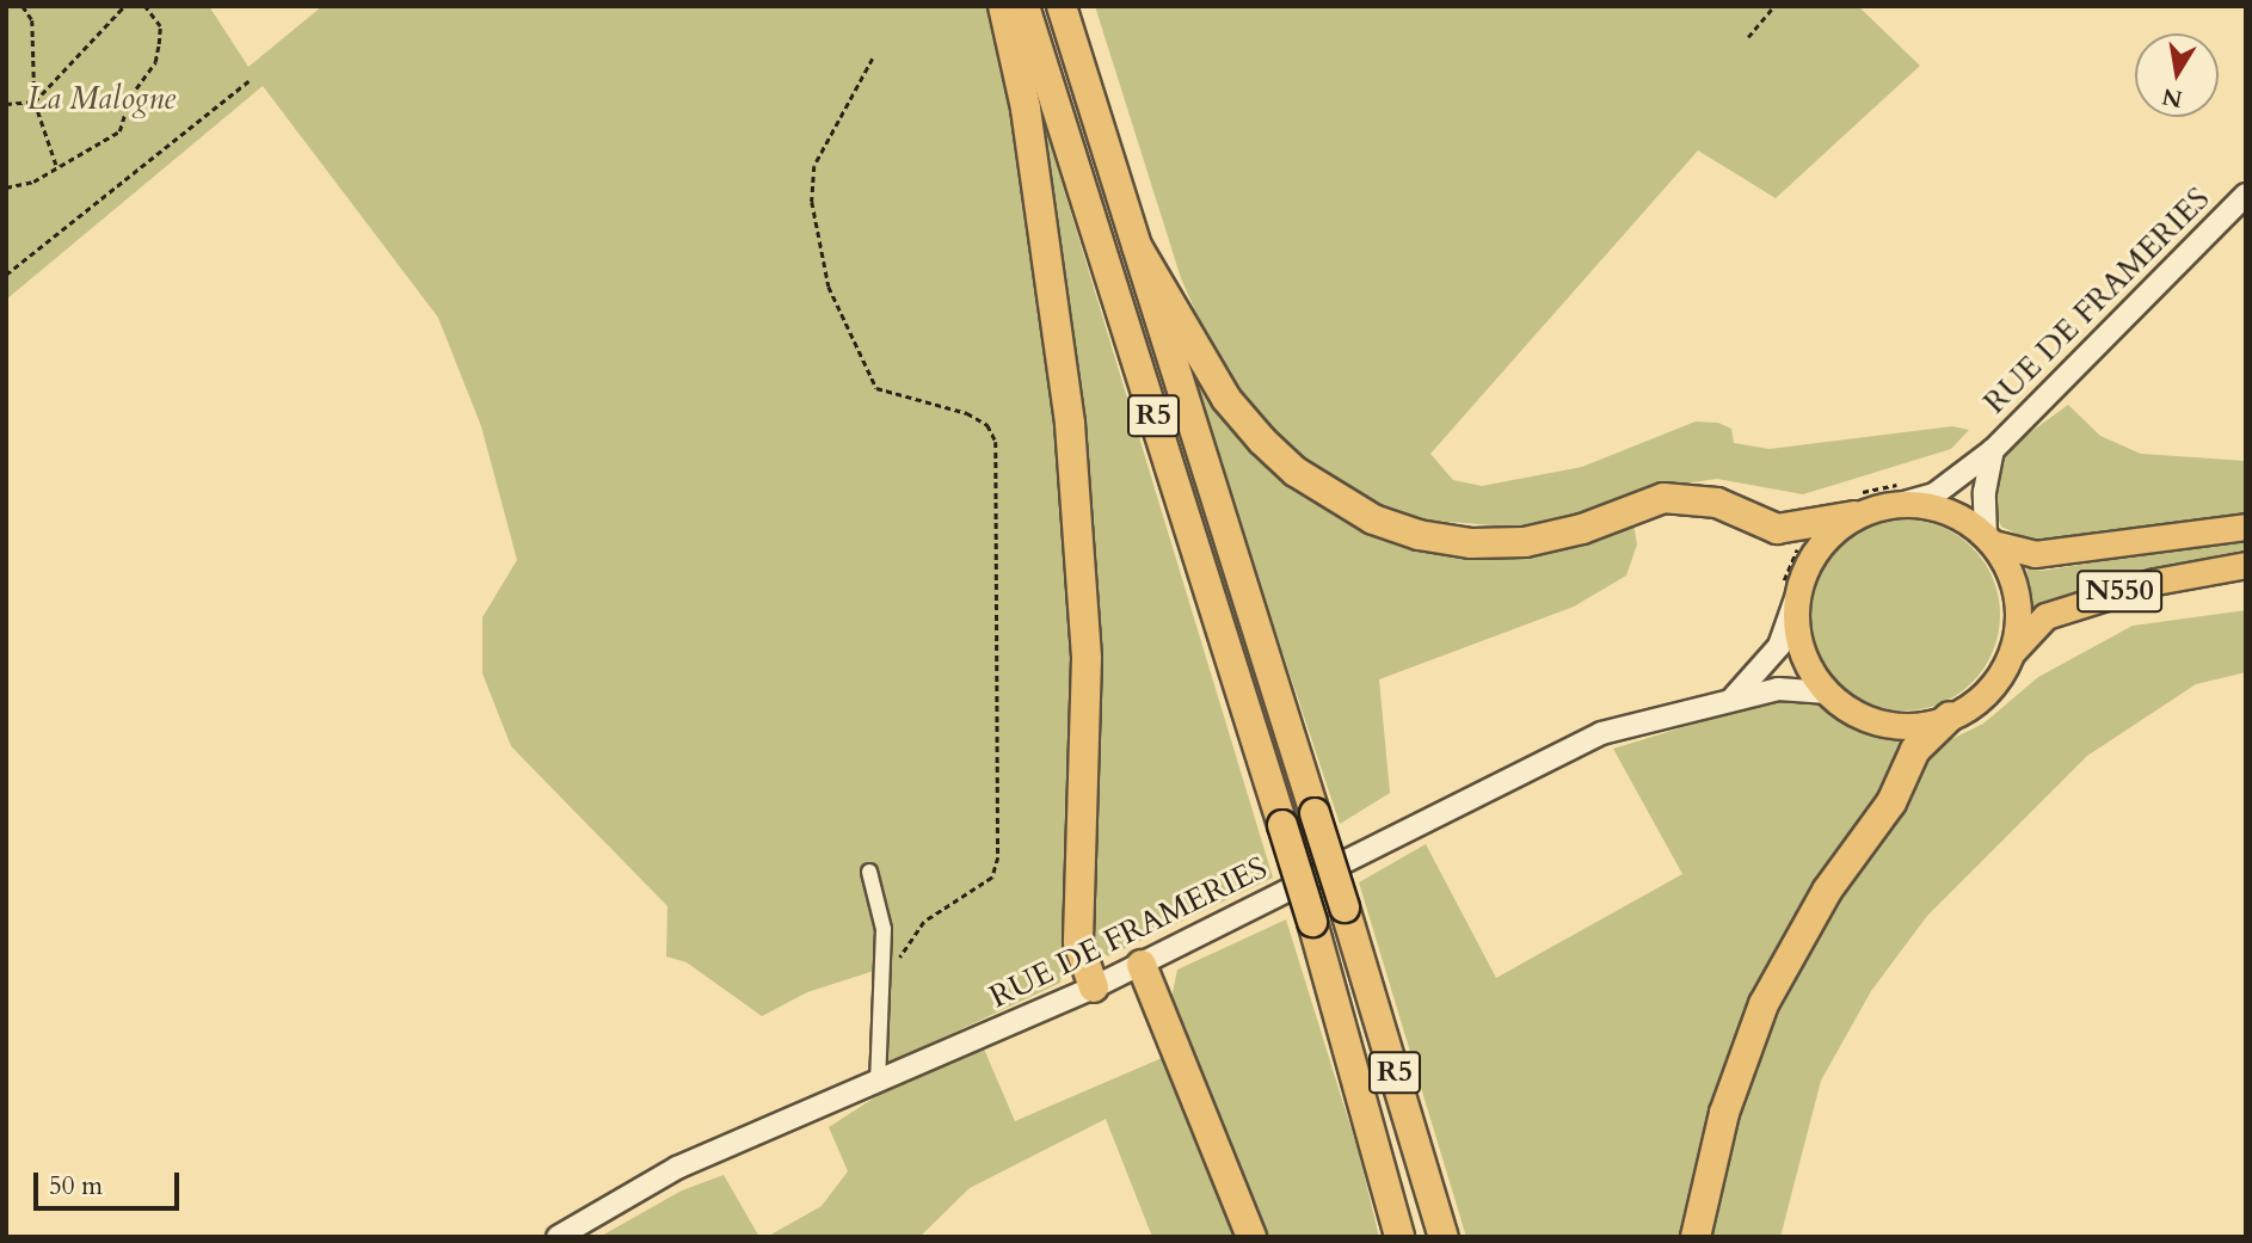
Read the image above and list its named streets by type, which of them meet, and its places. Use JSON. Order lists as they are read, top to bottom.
{
  "streets": {
    "highway": ["R5", "N550"],
    "main road": ["RUE DE FRAMERIES"]
  },
  "parks": ["La Malogne"],
  "scale_bar": "50 m",
  "north": "bottom"
}
